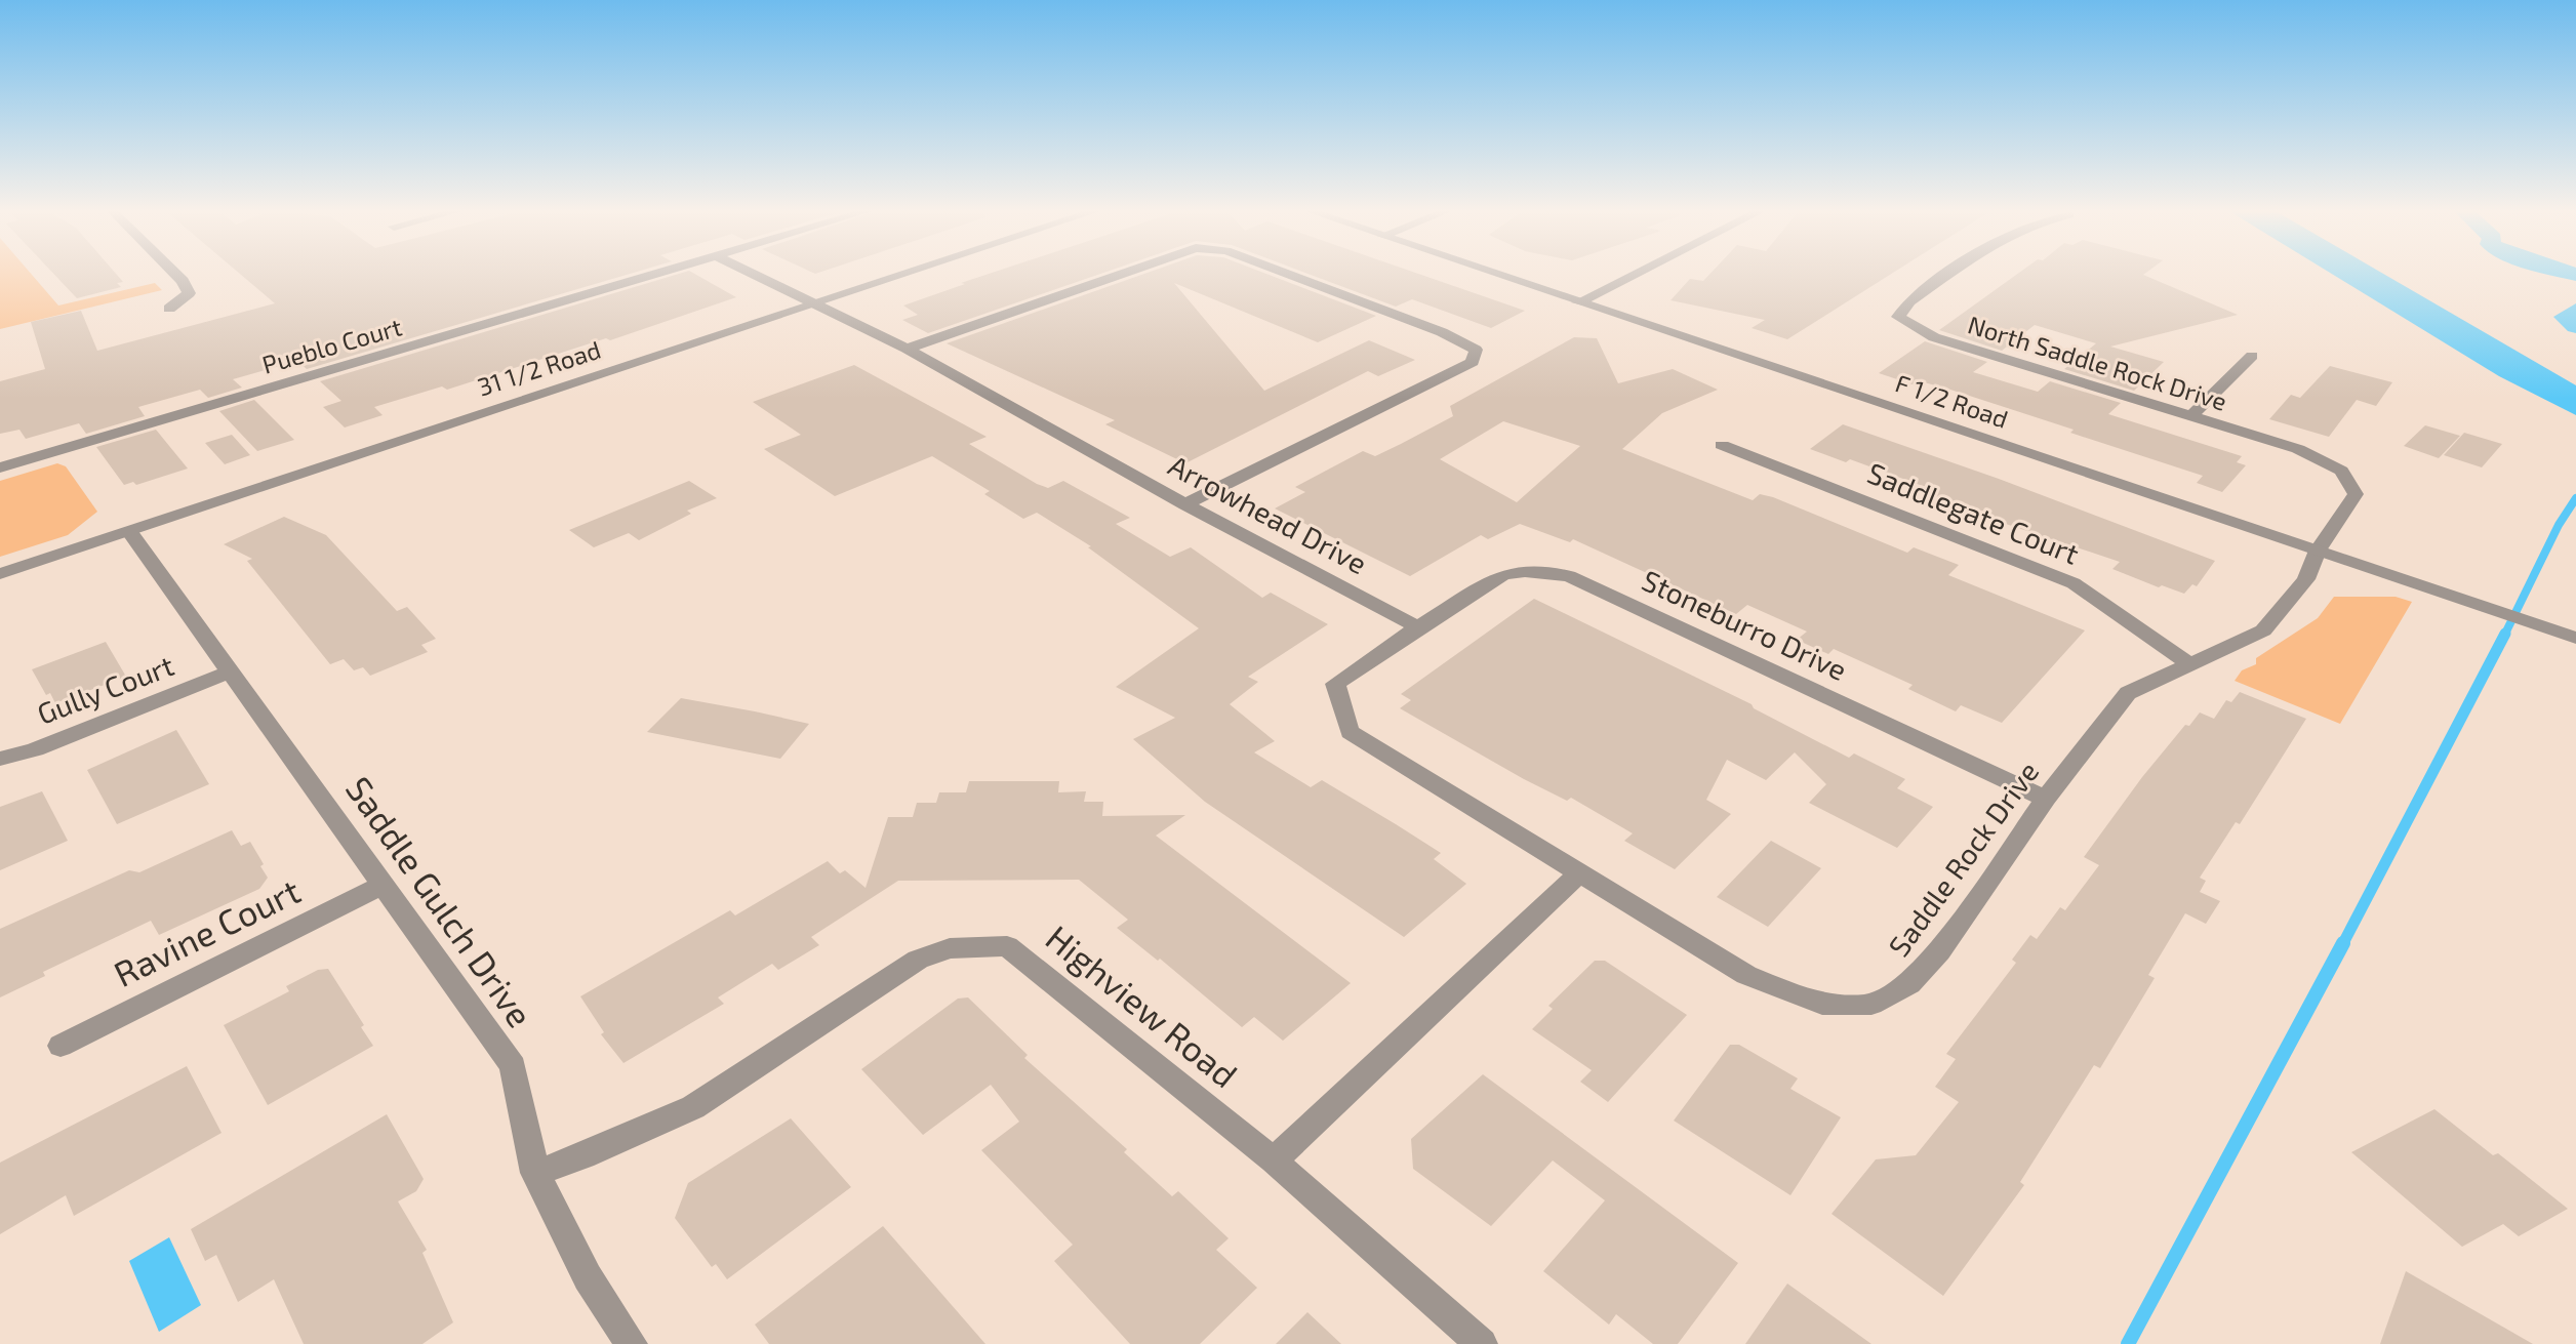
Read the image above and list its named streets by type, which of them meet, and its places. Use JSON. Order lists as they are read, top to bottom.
{
  "streets": {
    "street": [
      "Pueblo Court",
      "North Saddle Rock Drive",
      "31 1/2 Road",
      "F 1/2 Road",
      "Saddlegate Court",
      "Arrowhead Drive",
      "Stoneburro Drive",
      "Gully Court",
      "Saddle Rock Drive",
      "Saddle Gulch Drive",
      "Ravine Court",
      "Highview Road"
    ]
  },
  "crossings": [
    ["North Saddle Rock Drive", "F 1/2 Road"],
    ["North Saddle Rock Drive", "Saddle Rock Drive"],
    ["31 1/2 Road", "Arrowhead Drive"],
    ["31 1/2 Road", "Saddle Gulch Drive"],
    ["F 1/2 Road", "Saddle Rock Drive"],
    ["Saddlegate Court", "Saddle Rock Drive"],
    ["Arrowhead Drive", "Stoneburro Drive"],
    ["Stoneburro Drive", "Saddle Rock Drive"],
    ["Gully Court", "Saddle Gulch Drive"],
    ["Saddle Gulch Drive", "Ravine Court"],
    ["Saddle Gulch Drive", "Highview Road"]
  ]
}
